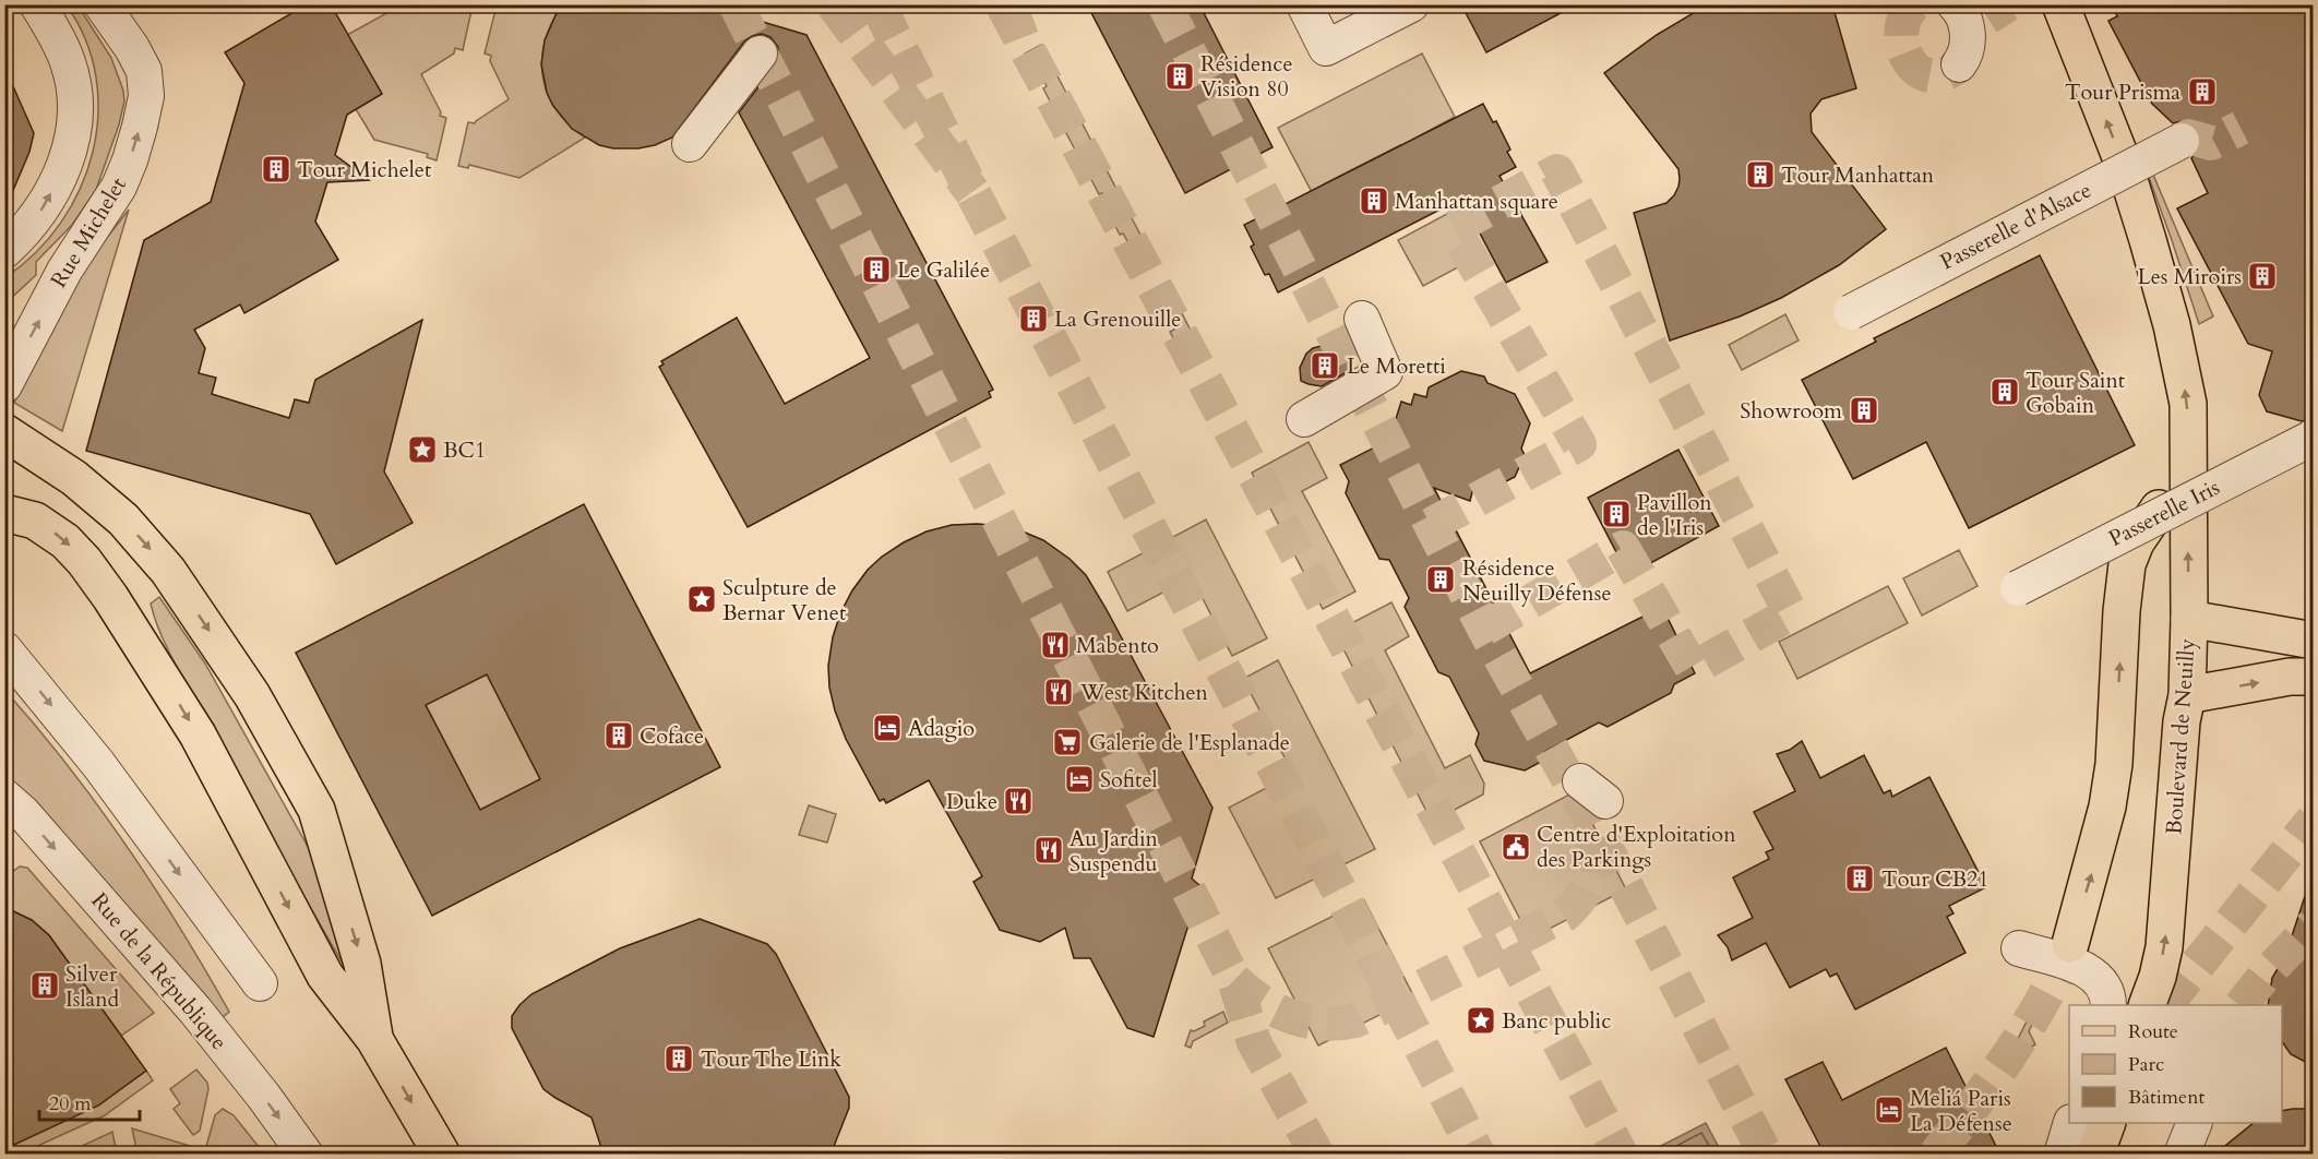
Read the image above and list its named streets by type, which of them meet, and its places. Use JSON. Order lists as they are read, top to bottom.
{
  "streets": {
    "main road": ["Boulevard de Neuilly"],
    "street": [
      "Passerelle d'Alsace",
      "Rue Michelet",
      "Passerelle Iris",
      "Rue de la République"
    ]
  },
  "one_way": ["Rue Michelet"],
  "places": {
    "building": [
      "Résidence Vision 80",
      "Tour Prisma",
      "Tour Michelet",
      "Tour Manhattan",
      "Manhattan square",
      "Le Galilée",
      "Les Miroirs",
      "La Grenouille",
      "Le Moretti",
      "Tour Saint Gobain",
      "Showroom",
      "Pavillon de l'Iris",
      "Résidence Neuilly Défense",
      "Coface",
      "Tour CB21",
      "Silver Island",
      "Tour The Link"
    ],
    "place": ["BC1", "Sculpture de Bernar Venet", "Banc public"],
    "restaurant": [
      "Mabento",
      "West Kitchen",
      "Duke",
      "Au Jardin Suspendu"
    ],
    "hotel": ["Adagio", "Sofitel", "Meliá Paris La Défense"],
    "supermarket": ["Galerie de l'Esplanade"],
    "public building": ["Centre d'Exploitation des Parkings"]
  },
  "legend": ["Route", "Parc", "Bâtiment"],
  "scale_bar": "20 m"
}
